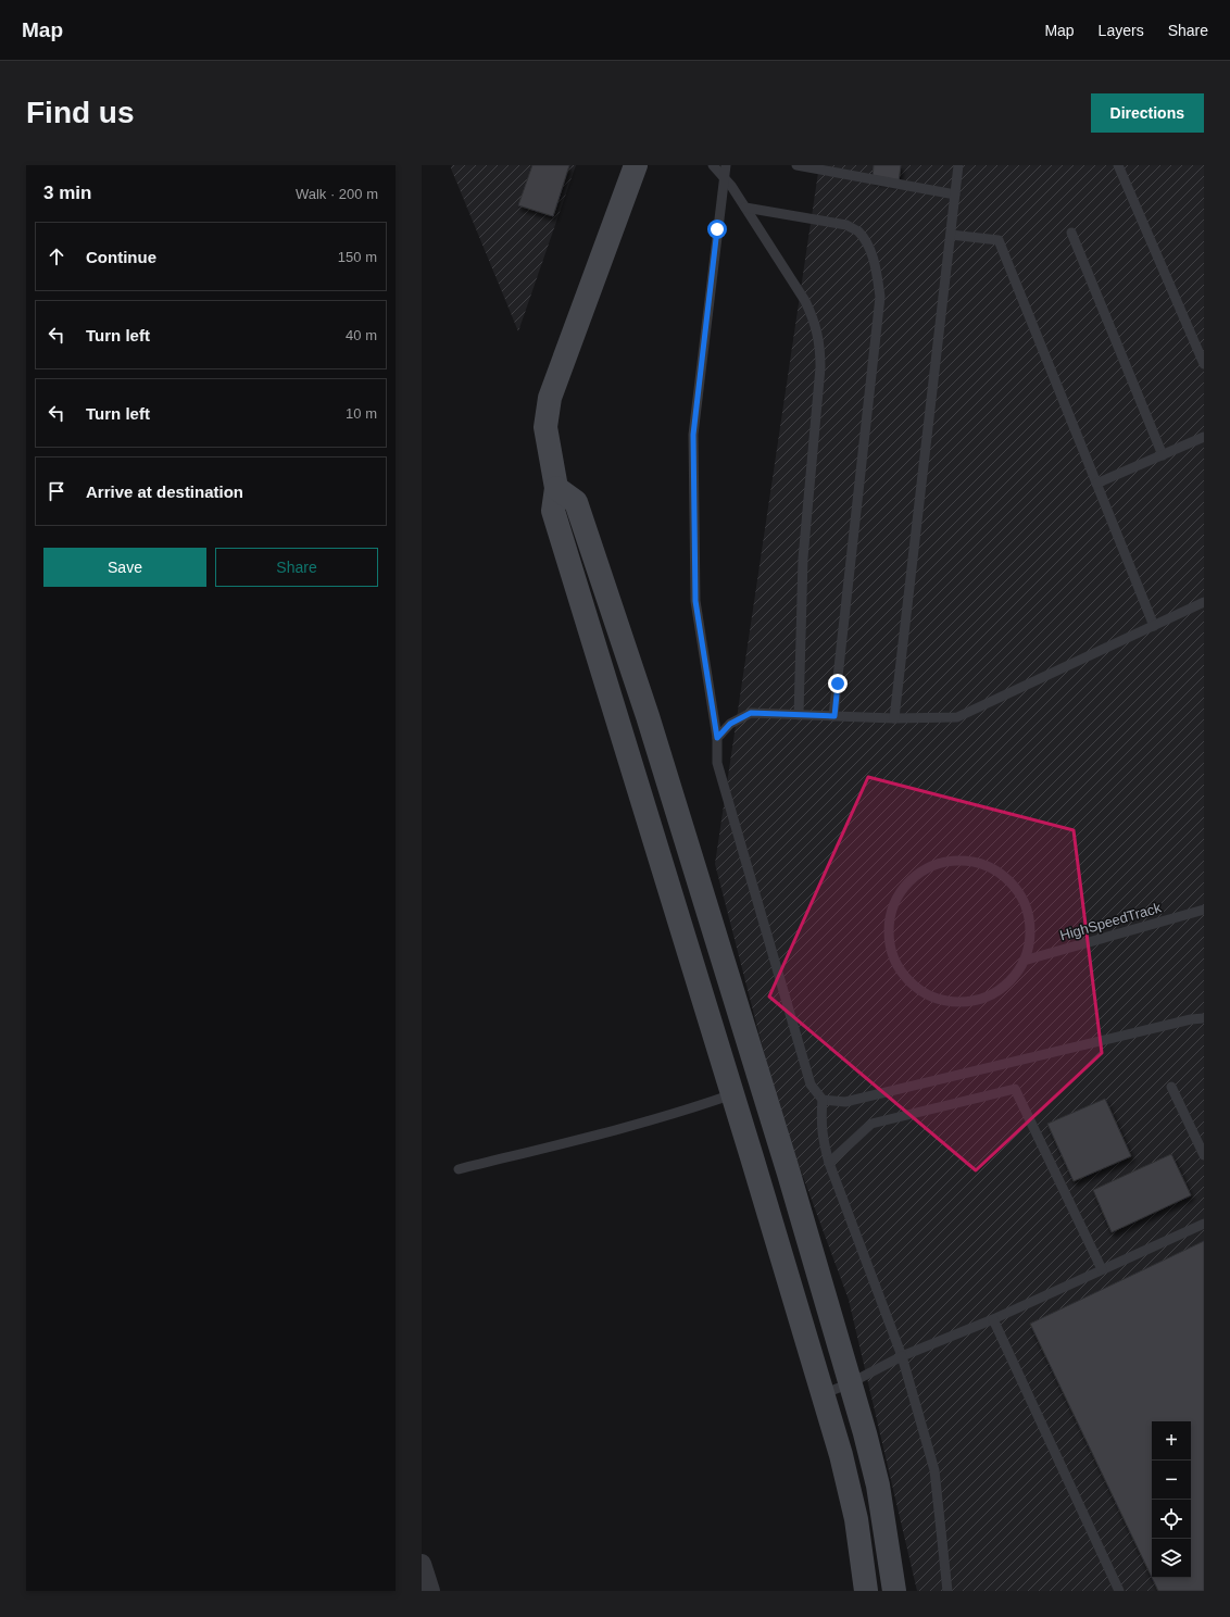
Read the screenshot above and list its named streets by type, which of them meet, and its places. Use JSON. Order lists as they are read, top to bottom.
{
  "streets": {
    "lane": ["HighSpeedTrack"]
  },
  "page": {
    "header": "Map",
    "nav": ["Map", "Layers", "Share"],
    "buttons": [
      "Directions",
      ["Save", "Share"]
    ],
    "title": "Find us",
    "heading": ["3 min", "Walk · 200 m"],
    "list": [
      ["Continue", "150 m"],
      ["Turn left", "40 m"],
      ["Turn left", "10 m"],
      "Arrive at destination"
    ],
    "map_buttons": ["+", "−"]
  }
}
